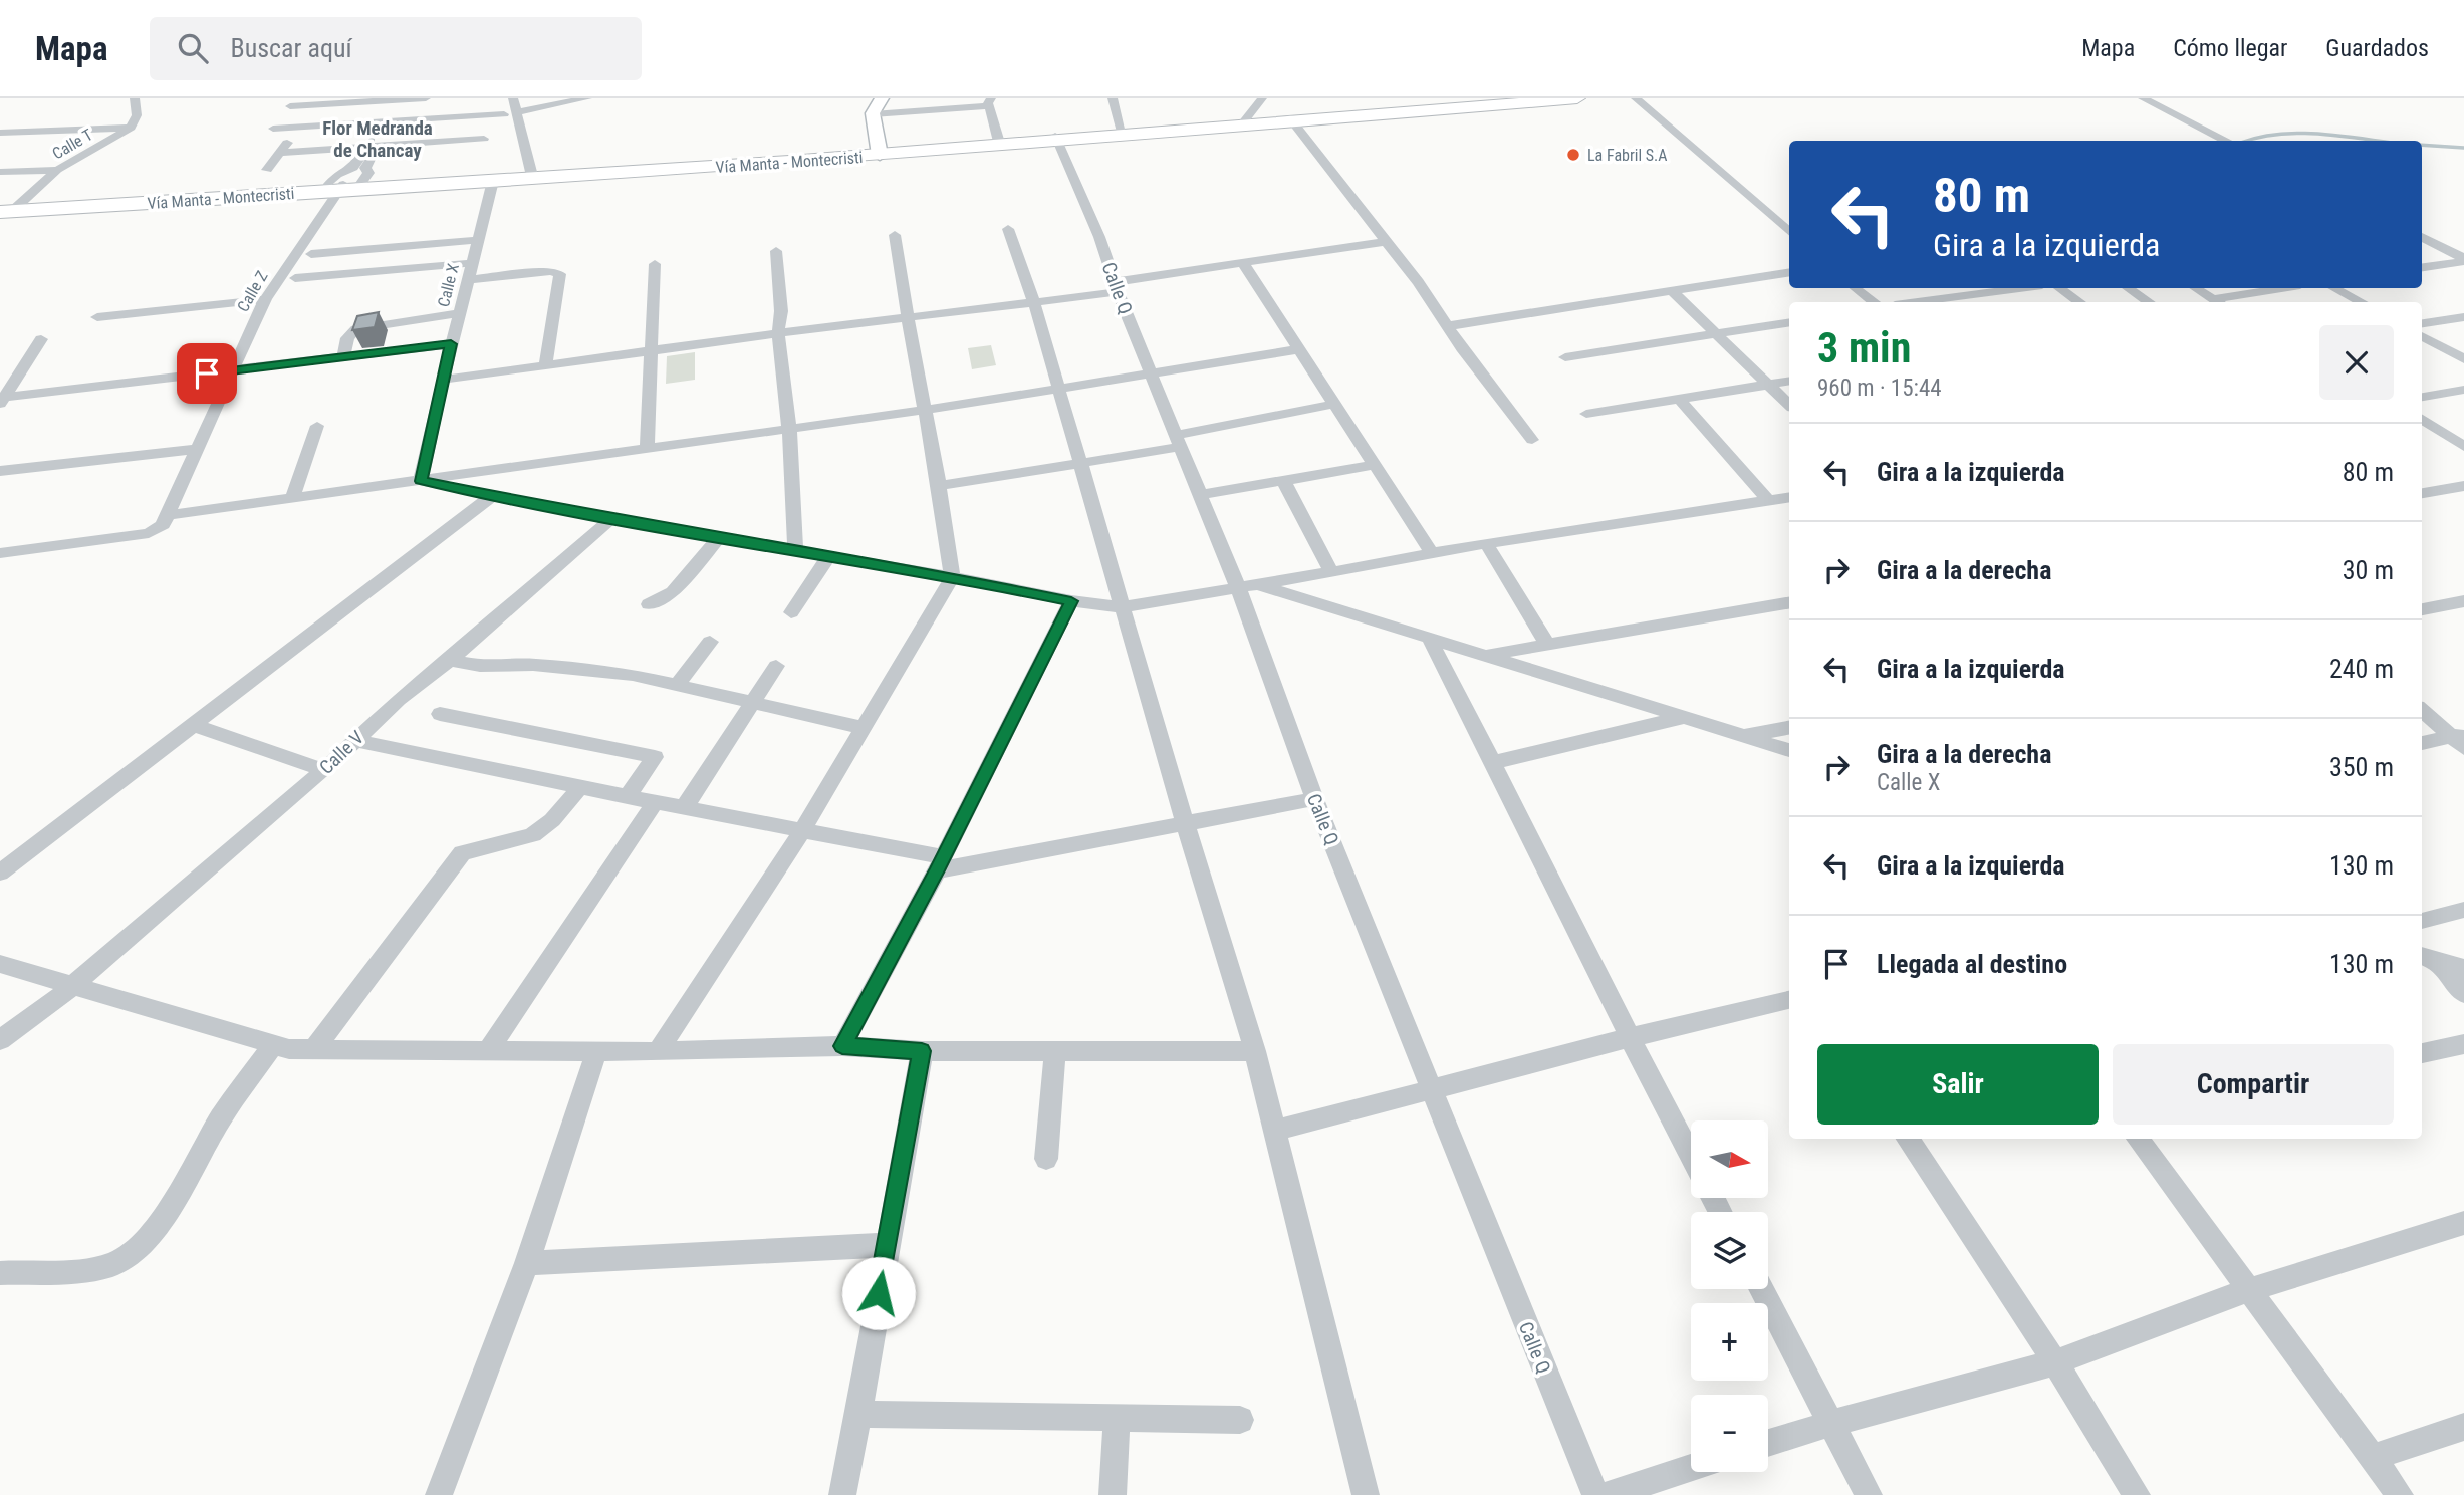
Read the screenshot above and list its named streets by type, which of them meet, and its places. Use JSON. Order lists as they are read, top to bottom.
{
  "streets": {
    "main road": ["Vía Manta - Montecristi"],
    "street": [
      "Calle T",
      "Calle X",
      "Calle Q",
      "Calle Z",
      "Calle V"
    ]
  },
  "crossings": [
    ["Calle T", "Vía Manta - Montecristi"],
    ["Vía Manta - Montecristi", "Calle X"],
    ["Vía Manta - Montecristi", "Calle Q"],
    ["Vía Manta - Montecristi", "Calle Z"]
  ],
  "districts": ["Flor Medranda de Chancay"],
  "places": ["La Fabril S.A"],
  "north": "right",
  "page": {
    "header": "Mapa",
    "search": "Buscar aquí",
    "nav": ["Mapa", "Cómo llegar", "Guardados"],
    "turn": ["80 m", "Gira a la izquierda"],
    "heading": ["3 min", "960 m · 15:44"],
    "list": [
      {
        "name": "Gira a la izquierda",
        "value": "80 m"
      },
      {
        "name": "Gira a la derecha",
        "value": "30 m"
      },
      {
        "name": "Gira a la izquierda",
        "value": "240 m"
      },
      {
        "name": "Gira a la derecha",
        "note": "Calle X",
        "value": "350 m"
      },
      {
        "name": "Gira a la izquierda",
        "value": "130 m"
      },
      {
        "name": "Llegada al destino",
        "value": "130 m"
      }
    ],
    "buttons": ["Salir", "Compartir"],
    "map_buttons": ["+", "−"]
  }
}
